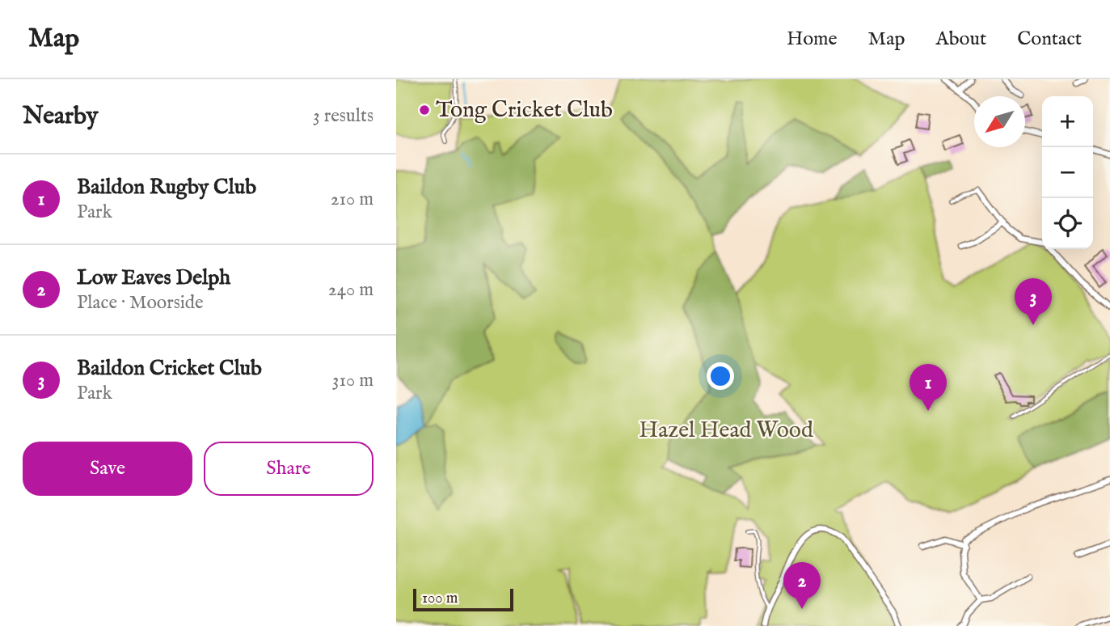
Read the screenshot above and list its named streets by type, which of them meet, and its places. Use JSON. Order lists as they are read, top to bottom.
{
  "parks": ["Hazel Head Wood"],
  "places": ["Tong Cricket Club"],
  "scale_bar": "100 m",
  "north": "bottom left",
  "page": {
    "header": "Map",
    "nav": [
      "Home",
      "Map",
      "About",
      "Contact"
    ],
    "heading": ["Nearby", "3 results"],
    "map_buttons": ["+", "−"],
    "list": [
      {
        "mark": "1",
        "name": "Baildon Rugby Club",
        "note": "Park",
        "value": "210 m"
      },
      {
        "mark": "2",
        "name": "Low Eaves Delph",
        "note": "Place · Moorside",
        "value": "240 m"
      },
      {
        "mark": "3",
        "name": "Baildon Cricket Club",
        "note": "Park",
        "value": "310 m"
      }
    ],
    "pins": ["3", "1", "2"],
    "buttons": ["Save", "Share"],
    "scale": "100 m"
  }
}
